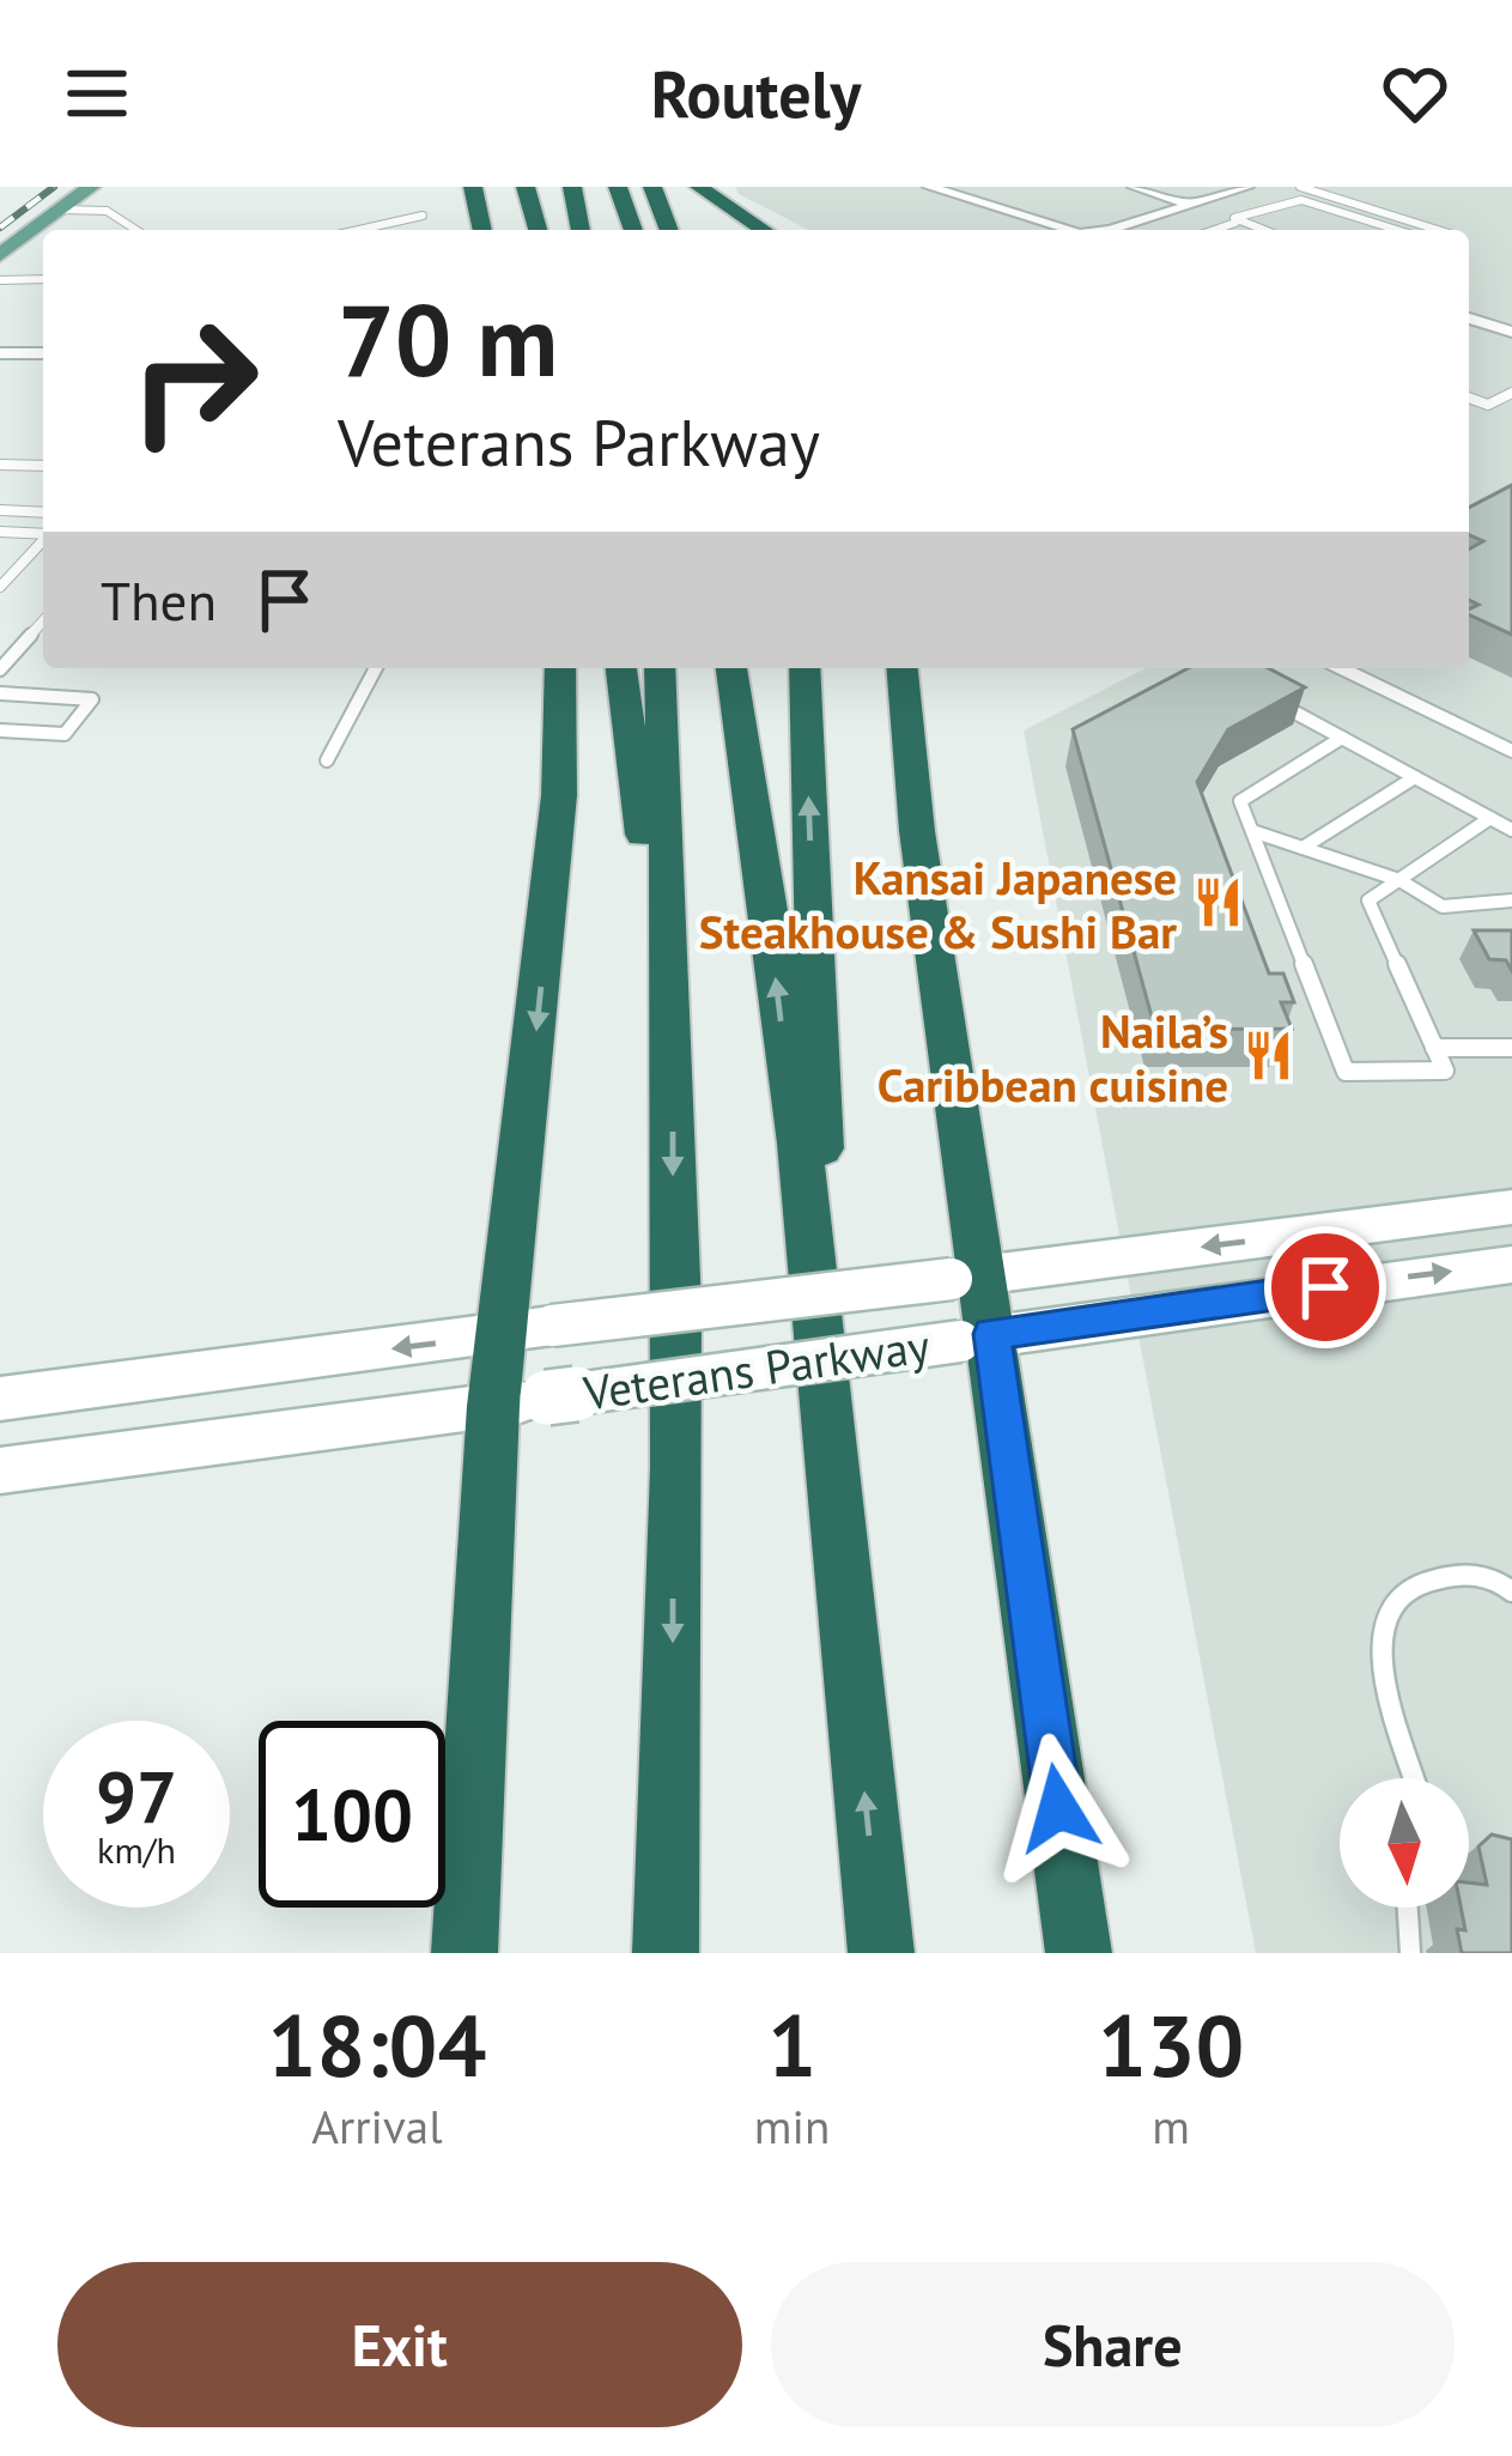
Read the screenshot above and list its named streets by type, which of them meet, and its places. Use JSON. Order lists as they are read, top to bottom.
{
  "streets": {
    "main road": ["Veterans Parkway"]
  },
  "places": {
    "restaurant": ["Kansai Japanese Steakhouse & Sushi Bar", "Naila’s Caribbean cuisine"]
  },
  "north": "bottom",
  "page": {
    "header": "Routely",
    "turn": ["70 m", "Veterans Parkway"],
    "then": "Then",
    "speed": "97 km/h",
    "limit": "100",
    "eta": [
      "18:04",
      "Arrival",
      "1",
      "min",
      "130",
      "m"
    ],
    "buttons": ["Exit", "Share"]
  }
}
